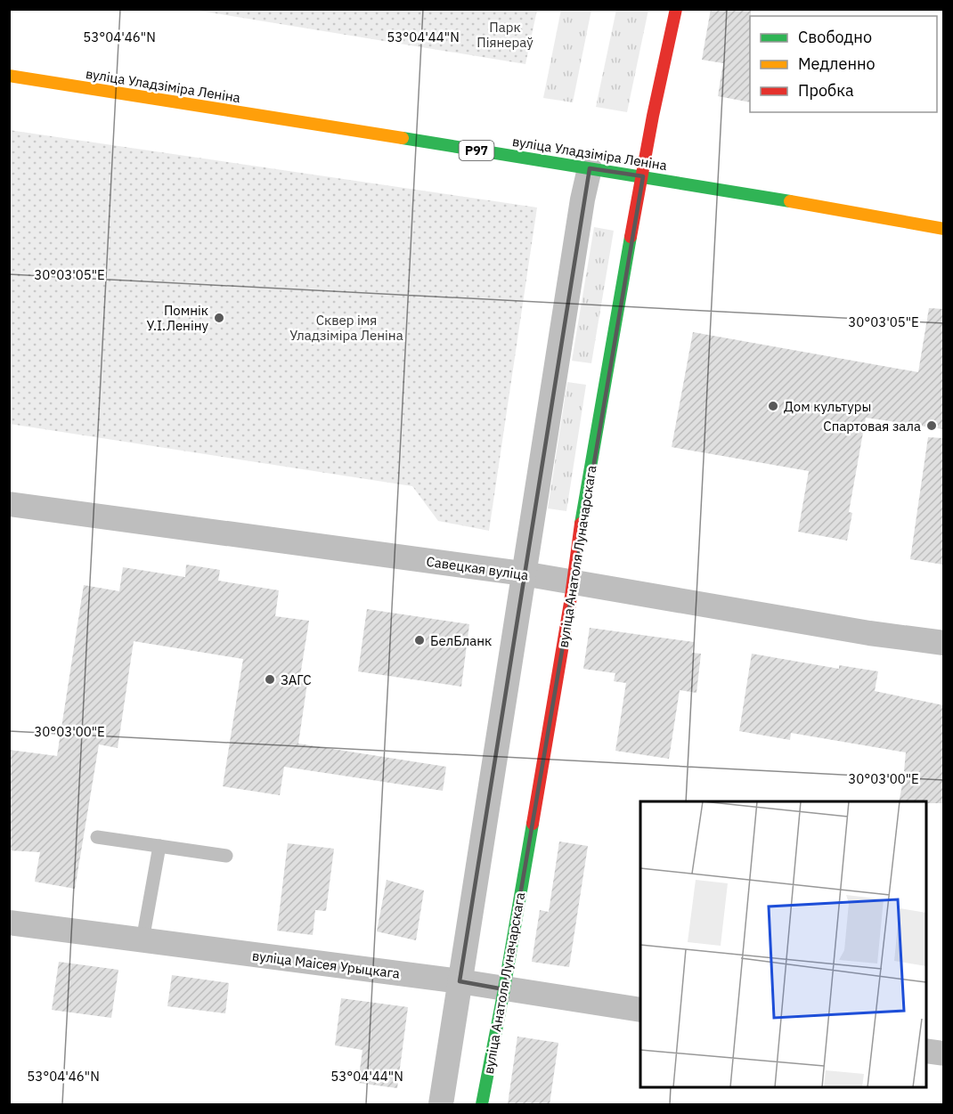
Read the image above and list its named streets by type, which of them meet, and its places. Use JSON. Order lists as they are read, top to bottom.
{
  "streets": {
    "street": [
      "вуліца Уладзіміра Леніна",
      "Р97",
      "вуліца Анатоля Луначарскага",
      "Савецкая вуліца",
      "вуліца Маісея Урыцкага"
    ]
  },
  "crossings": [
    ["вуліца Уладзіміра Леніна", "вуліца Анатоля Луначарскага"],
    ["вуліца Анатоля Луначарскага", "Савецкая вуліца"],
    ["вуліца Анатоля Луначарскага", "вуліца Маісея Урыцкага"]
  ],
  "parks": ["Парк Піянераў", "Сквер імя Уладзіміра Леніна"],
  "places": [
    "Помнік У.І.Леніну",
    "Дом культуры",
    "Спартовая зала",
    "БелБланк",
    "ЗАГС"
  ],
  "legend": ["Свободно", "Медленно", "Пробка"],
  "coordinates": [
    "53°04'46\"N",
    "53°04'44\"N",
    "30°03'05\"E",
    "30°03'00\"E"
  ]
}
